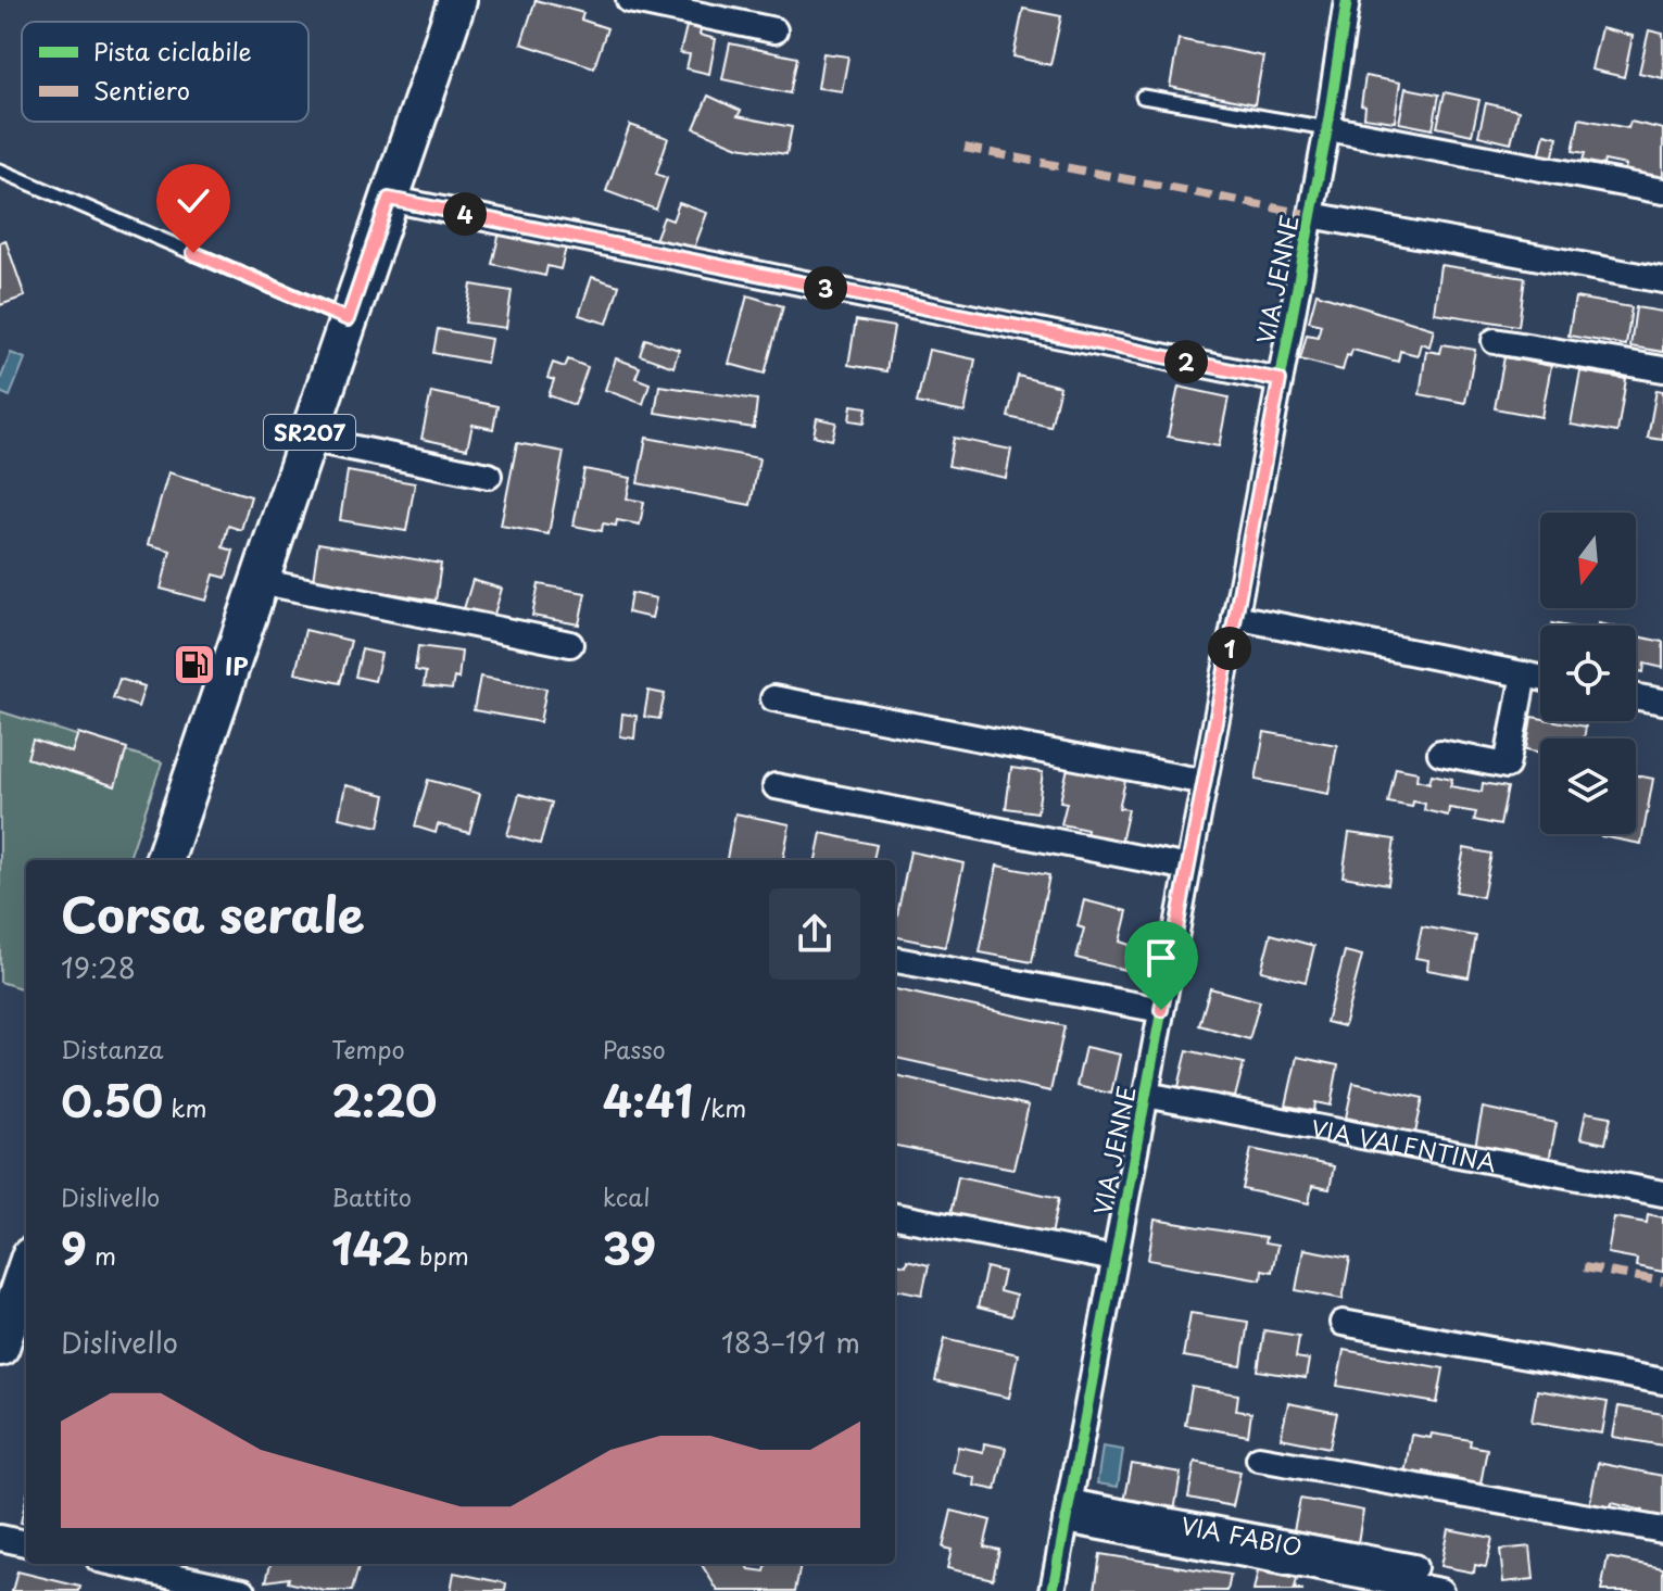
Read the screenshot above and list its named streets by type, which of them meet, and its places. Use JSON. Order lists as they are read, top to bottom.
{
  "streets": {
    "main road": ["SR207"],
    "street": ["VIA JENNE", "VIA VALENTINA", "VIA FABIO"]
  },
  "crossings": [
    ["VIA JENNE", "VIA VALENTINA"],
    ["VIA JENNE", "VIA FABIO"]
  ],
  "places": {
    "fuel station": ["IP"]
  },
  "legend": ["Pista ciclabile", "Sentiero"],
  "north": "bottom",
  "page": {
    "pins": [
      "4",
      "3",
      "2",
      "1"
    ],
    "heading": ["Corsa serale", "19:28"],
    "stats": [
      ["Distanza", "0.50 km"],
      ["Tempo", "2:20"],
      ["Passo", "4:41 /km"],
      ["Dislivello", "9 m"],
      ["Battito", "142 bpm"],
      ["kcal", "39"]
    ],
    "chart": ["Dislivello", "183–191 m"]
  }
}
